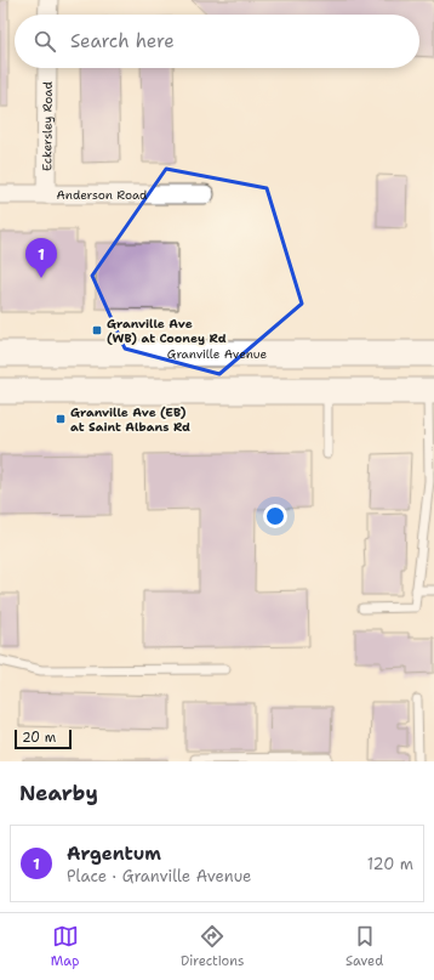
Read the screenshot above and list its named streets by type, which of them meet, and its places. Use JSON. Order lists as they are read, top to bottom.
{
  "streets": {
    "main road": ["Granville Avenue"],
    "street": ["Eckersley Road", "Anderson Road"]
  },
  "crossings": [
    ["Eckersley Road", "Anderson Road"]
  ],
  "places": {
    "transit": ["Granville Ave (WB) at Cooney Rd", "Granville Ave (EB) at Saint Albans Rd"]
  },
  "scale_bar": "20 m",
  "page": {
    "search": "Search here",
    "pins": "1",
    "scale": "20 m",
    "heading": "Nearby",
    "list": [
      {
        "mark": "1",
        "name": "Argentum",
        "note": "Place · Granville Avenue",
        "value": "120 m"
      }
    ],
    "nav": ["Map", "Directions", "Saved"]
  }
}
